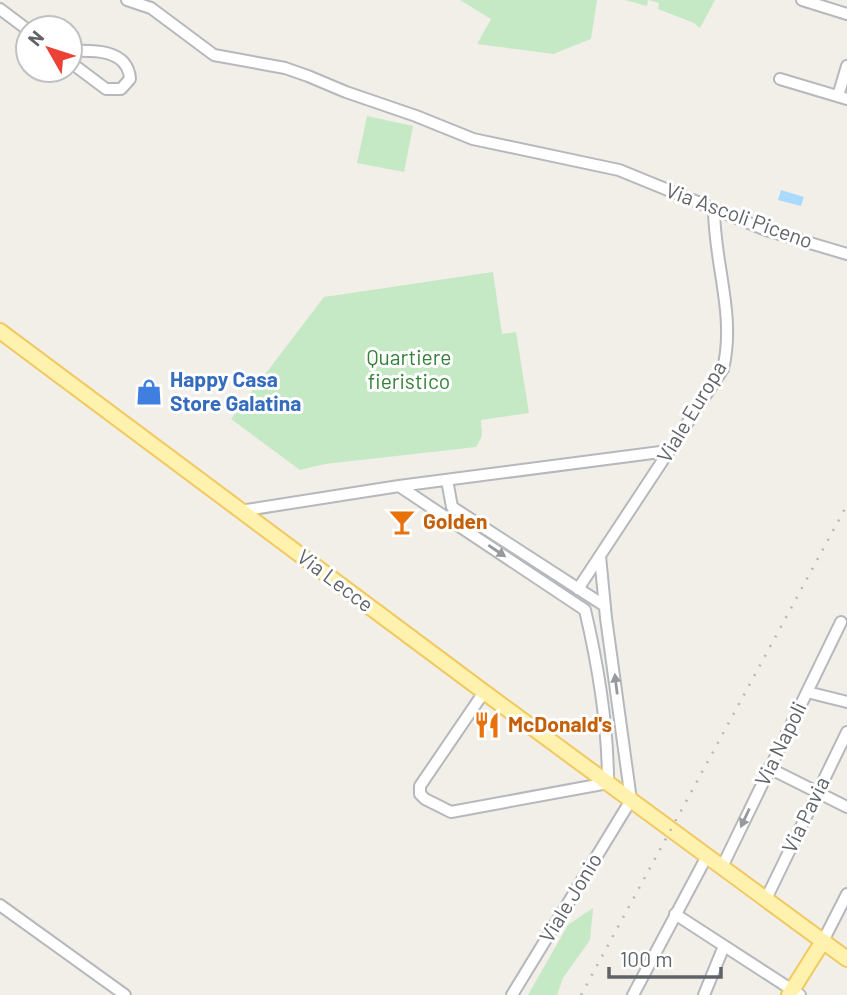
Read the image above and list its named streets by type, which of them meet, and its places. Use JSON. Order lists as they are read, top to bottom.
{
  "streets": {
    "main road": ["Via Lecce"],
    "street": [
      "Via Ascoli Piceno",
      "Viale Europa",
      "Via Napoli",
      "Via Pavia",
      "Viale Jonio"
    ]
  },
  "crossings": [
    ["Via Ascoli Piceno", "Viale Europa"],
    ["Via Lecce", "Via Napoli"],
    ["Via Lecce", "Via Pavia"],
    ["Via Lecce", "Viale Jonio"]
  ],
  "one_way": ["Via Napoli"],
  "parks": ["Quartiere fieristico"],
  "places": {
    "shop": ["Happy Casa Store Galatina"],
    "bar": ["Golden"],
    "restaurant": ["McDonald's"]
  },
  "scale_bar": "100 m",
  "north": "top left"
}
